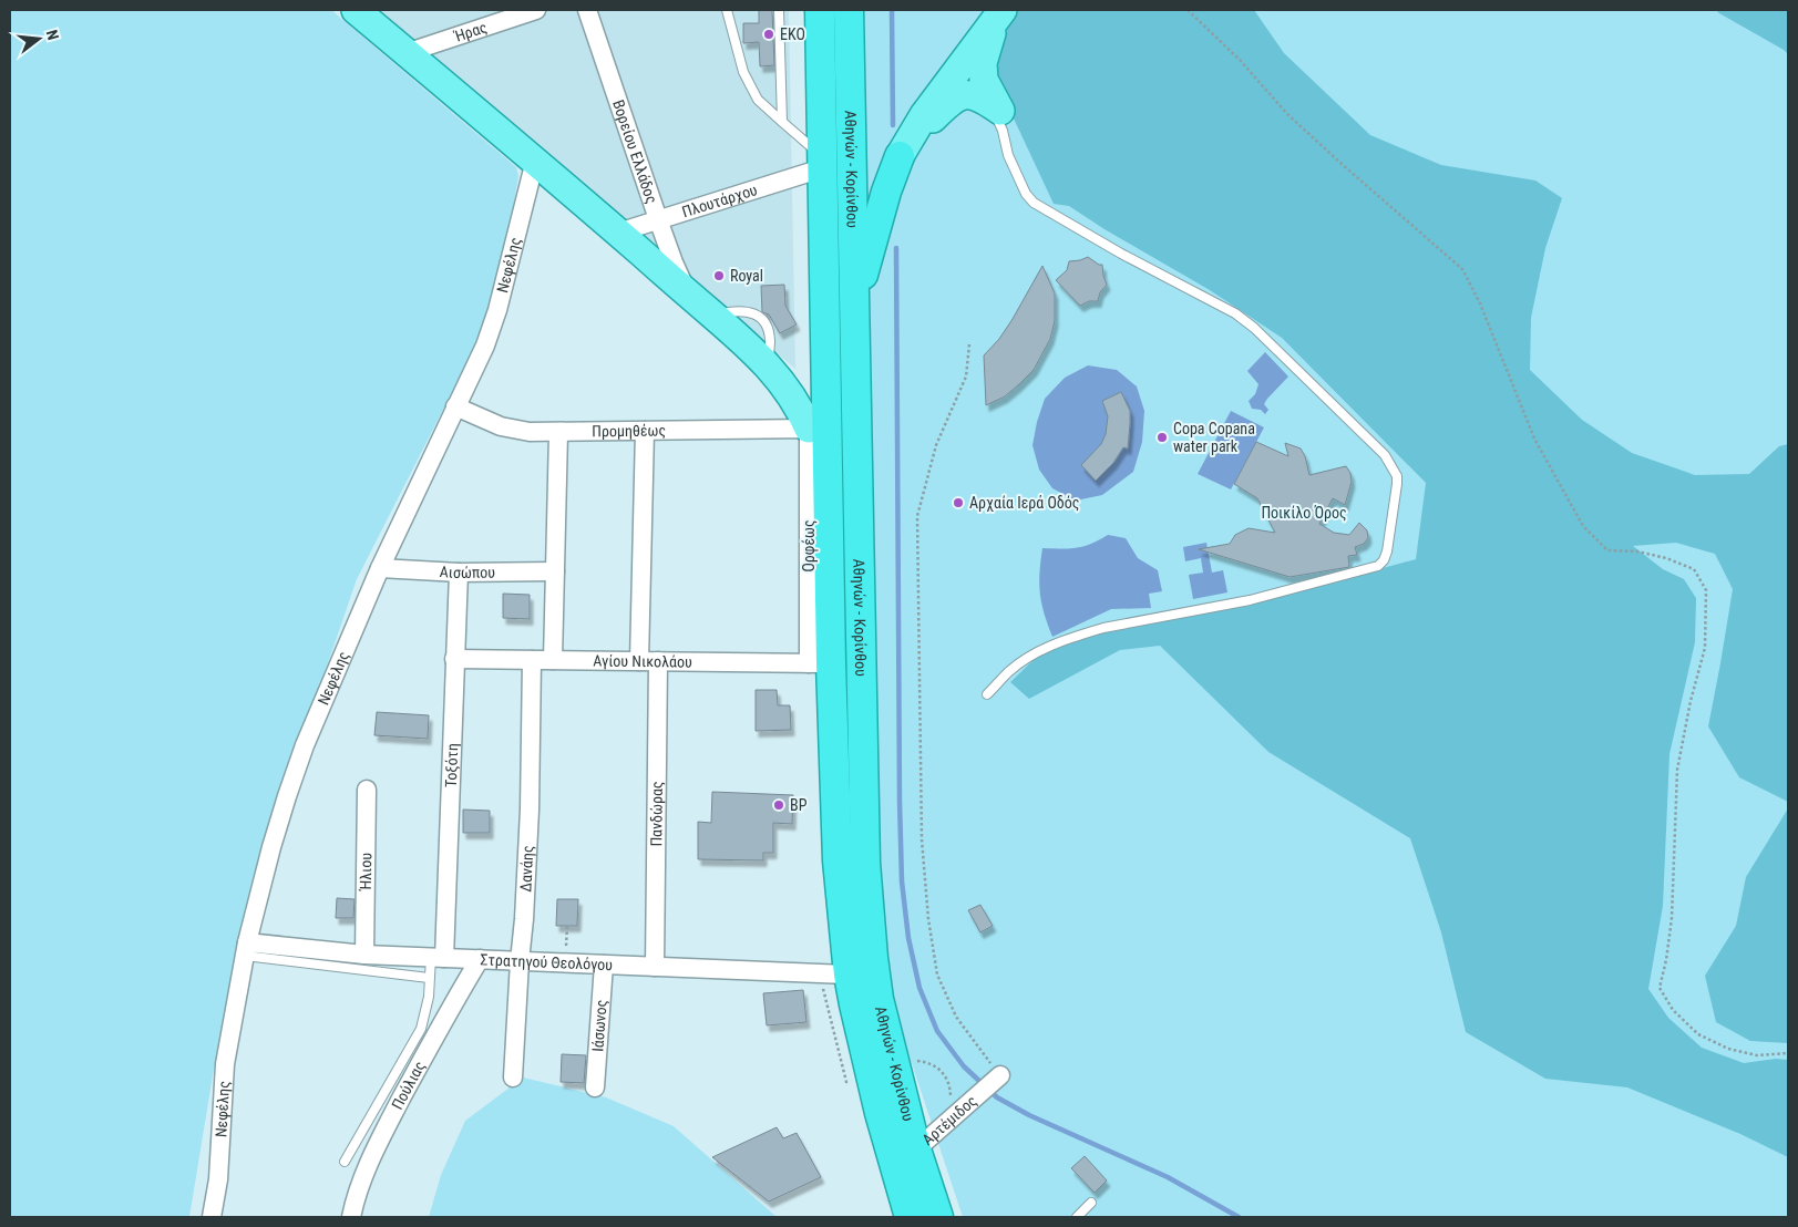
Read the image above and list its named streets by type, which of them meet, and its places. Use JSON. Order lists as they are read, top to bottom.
{
  "streets": {
    "highway": ["Αθηνών - Κορίνθου"],
    "street": [
      "Ήρας",
      "Βορείου Ελλάδος",
      "Πλουτάρχου",
      "Νεφέλης",
      "Προμηθέως",
      "Ορφέως",
      "Αισώπου",
      "Αγίου Νικολάου",
      "Τοξότη",
      "Πανδώρας",
      "Δανάης",
      "Ήλιου",
      "Στρατηγού Θεολόγου",
      "Ιάσωνος",
      "Πούλιας",
      "Αρτέμιδος"
    ]
  },
  "crossings": [
    ["Βορείου Ελλάδος", "Πλουτάρχου"],
    ["Αθηνών - Κορίνθου", "Πλουτάρχου"],
    ["Αθηνών - Κορίνθου", "Ορφέως"],
    ["Αθηνών - Κορίνθου", "Αγίου Νικολάου"],
    ["Αθηνών - Κορίνθου", "Στρατηγού Θεολόγου"],
    ["Αθηνών - Κορίνθου", "Αρτέμιδος"],
    ["Νεφέλης", "Προμηθέως"],
    ["Νεφέλης", "Αισώπου"],
    ["Νεφέλης", "Στρατηγού Θεολόγου"],
    ["Προμηθέως", "Ορφέως"],
    ["Ορφέως", "Αγίου Νικολάου"],
    ["Αισώπου", "Τοξότη"],
    ["Αγίου Νικολάου", "Τοξότη"],
    ["Αγίου Νικολάου", "Πανδώρας"],
    ["Αγίου Νικολάου", "Δανάης"],
    ["Τοξότη", "Στρατηγού Θεολόγου"],
    ["Πανδώρας", "Στρατηγού Θεολόγου"],
    ["Δανάης", "Στρατηγού Θεολόγου"],
    ["Ήλιου", "Στρατηγού Θεολόγου"],
    ["Στρατηγού Θεολόγου", "Ιάσωνος"],
    ["Στρατηγού Θεολόγου", "Πούλιας"]
  ],
  "parks": ["Ποικίλο Όρος"],
  "places": [
    "EKO",
    "Royal",
    "Copa Copana water park",
    "Αρχαία Ιερά Οδός",
    "BP"
  ],
  "north": "right"
}
